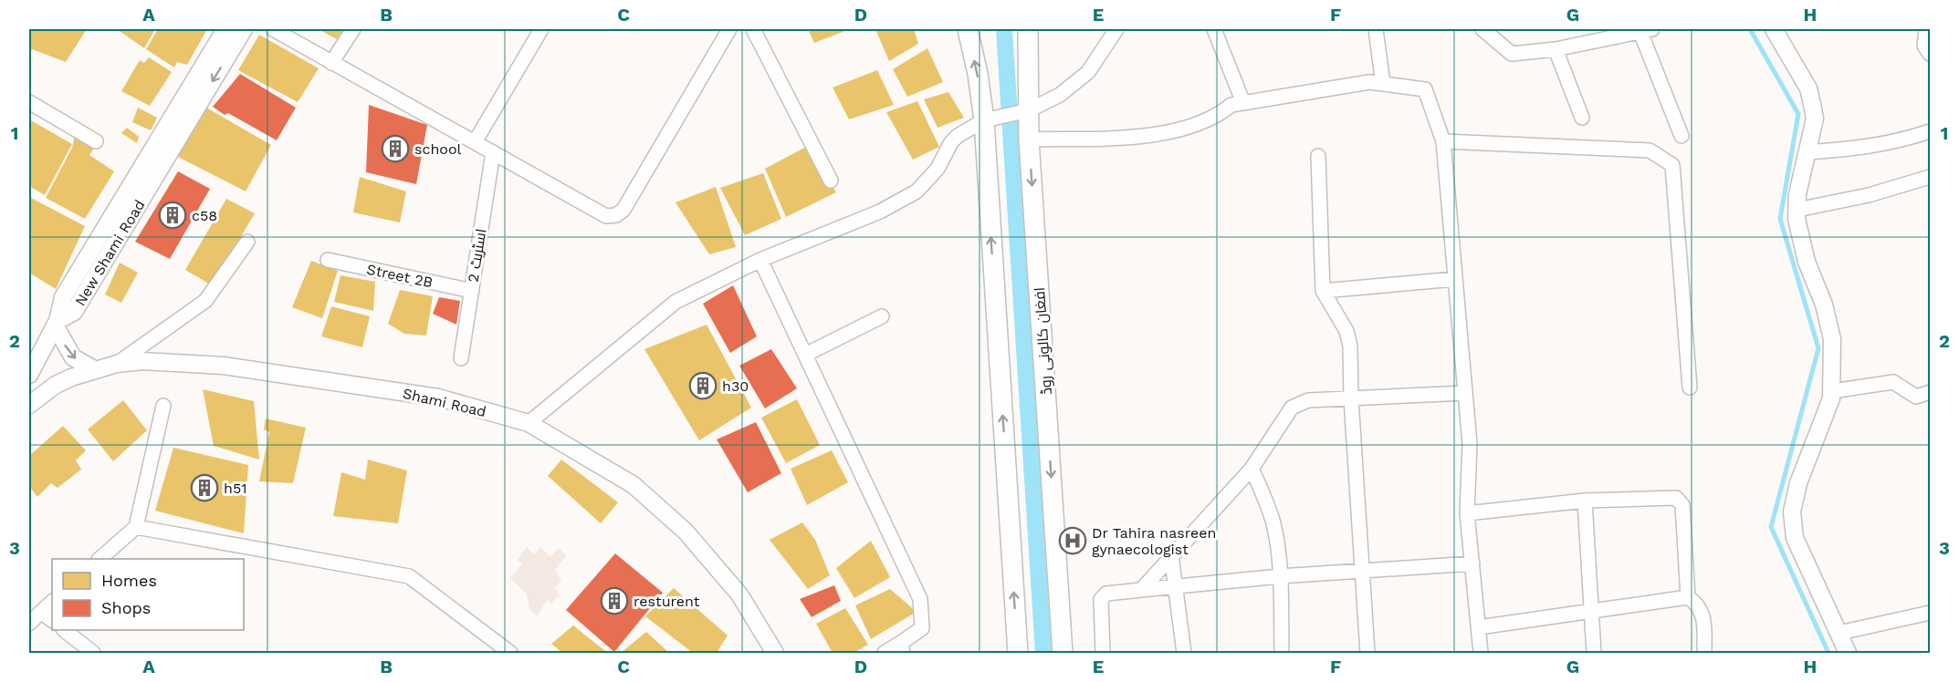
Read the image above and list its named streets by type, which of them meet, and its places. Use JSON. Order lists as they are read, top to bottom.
{
  "streets": {
    "main road": ["افغان کالونی روڈ"],
    "street": [
      "New Shami Road",
      "اسٹریٹ 2",
      "Street 2B",
      "Shami Road"
    ]
  },
  "crossings": [
    ["اسٹریٹ 2", "Street 2B"]
  ],
  "places": {
    "building": [
      "school",
      "c58",
      "h30",
      "h51",
      "resturent"
    ],
    "hospital": ["Dr Tahira nasreen gynaecologist"]
  },
  "legend": ["Homes", "Shops"],
  "grid": {
    "columns": [
      "A",
      "B",
      "C",
      "D",
      "E",
      "F",
      "G",
      "H"
    ],
    "rows": ["1", "2", "3"]
  }
}
